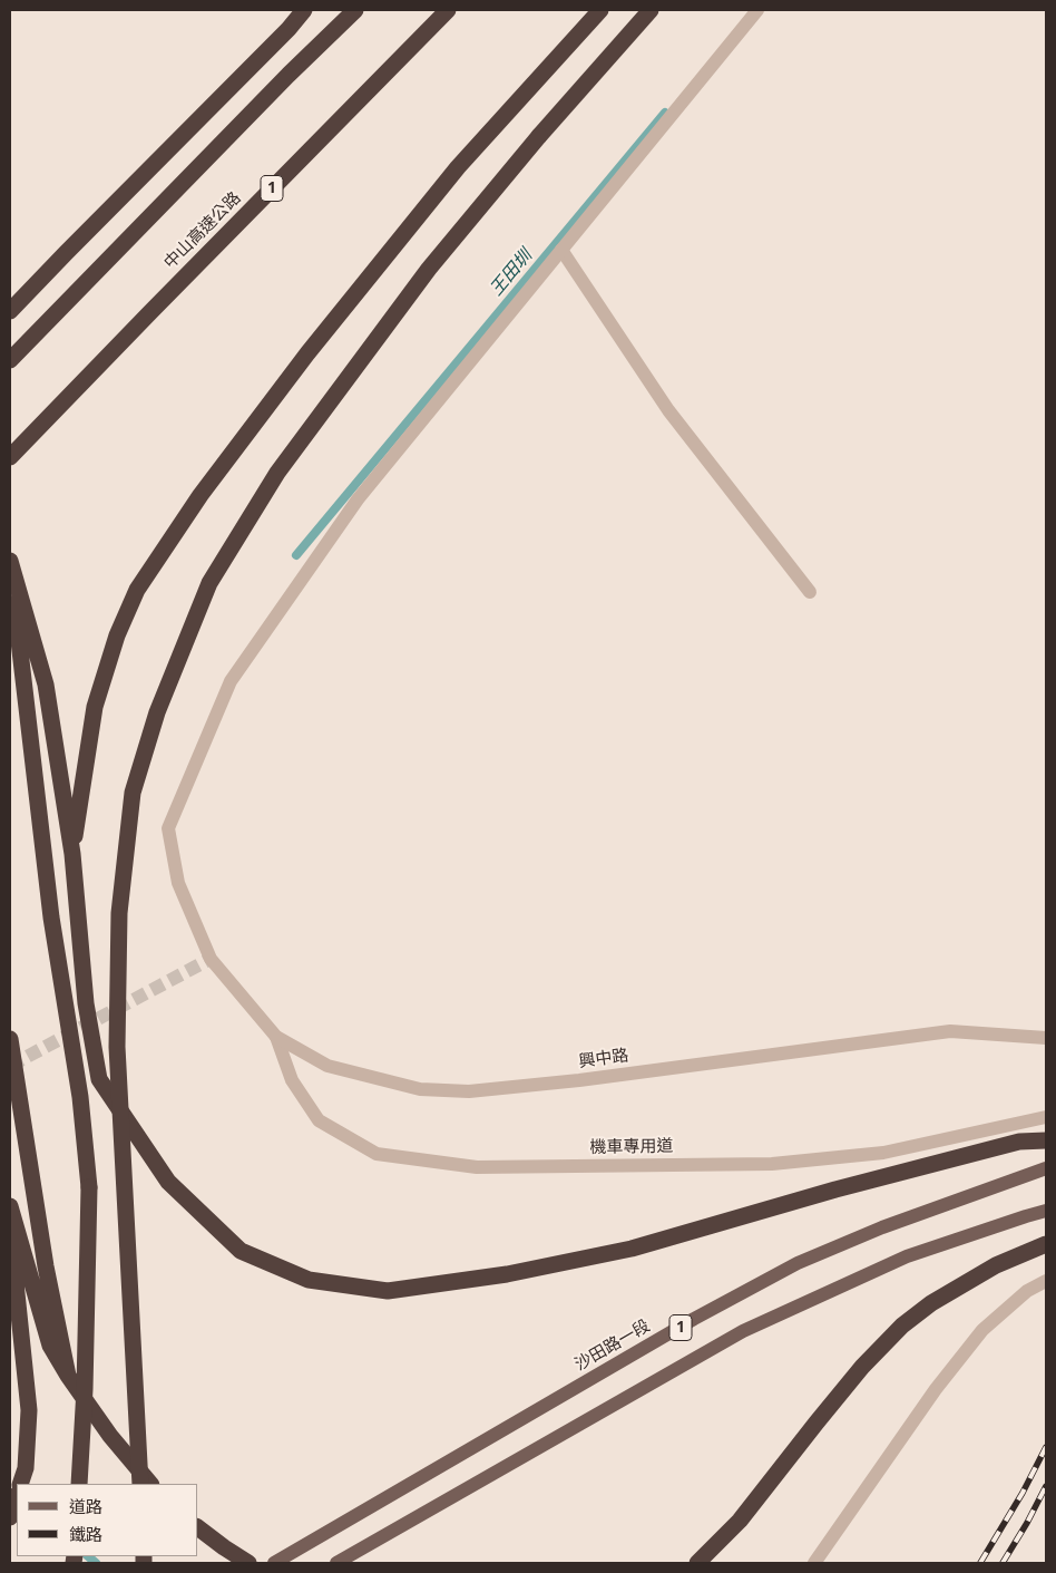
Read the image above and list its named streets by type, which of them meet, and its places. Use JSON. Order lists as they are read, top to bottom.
{
  "streets": {
    "highway": ["1", "中山高速公路"],
    "main road": ["沙田路一段"],
    "street": ["興中路", "機車專用道"]
  },
  "crossings": [
    ["興中路", "機車專用道"]
  ],
  "water": ["王田圳"],
  "legend": ["道路", "鐵路"]
}
